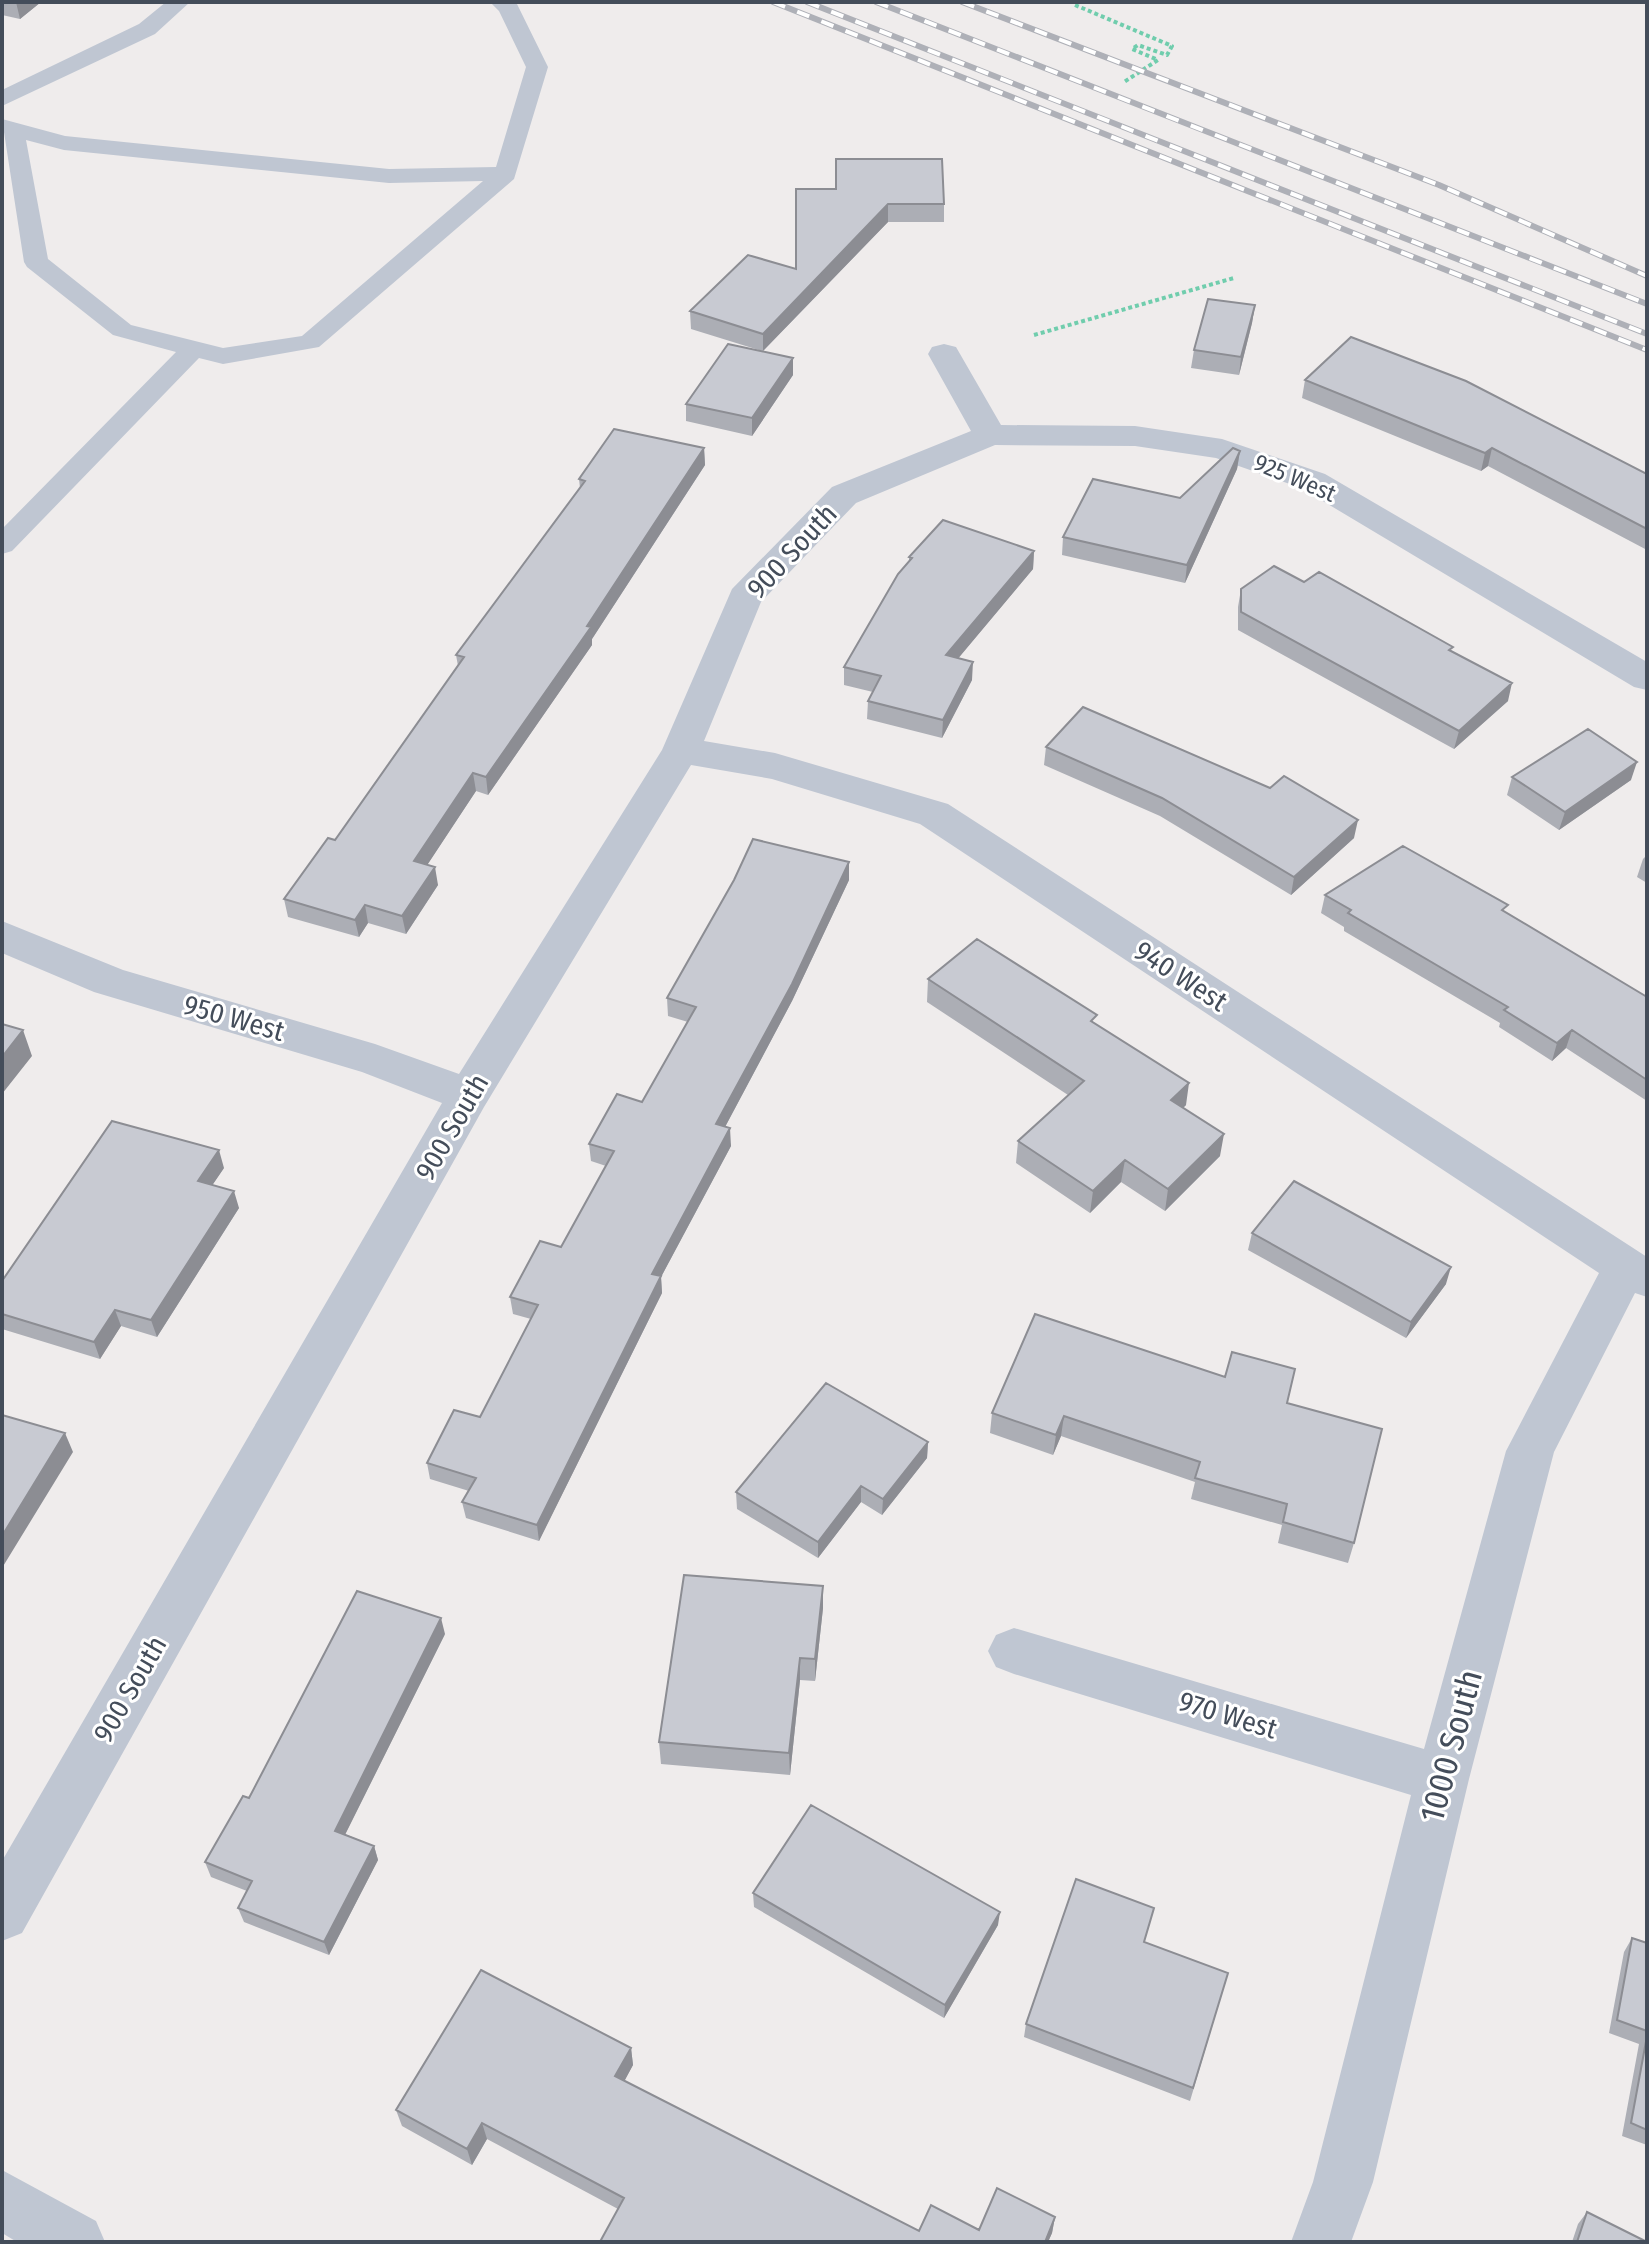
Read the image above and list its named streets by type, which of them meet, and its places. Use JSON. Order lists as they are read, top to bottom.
{
  "streets": {
    "street": [
      "925 West",
      "900 South",
      "940 West",
      "950 West",
      "970 West",
      "1000 South"
    ]
  },
  "crossings": [
    ["925 West", "900 South"],
    ["900 South", "940 West"],
    ["900 South", "950 West"],
    ["940 West", "1000 South"],
    ["970 West", "1000 South"]
  ]
}
